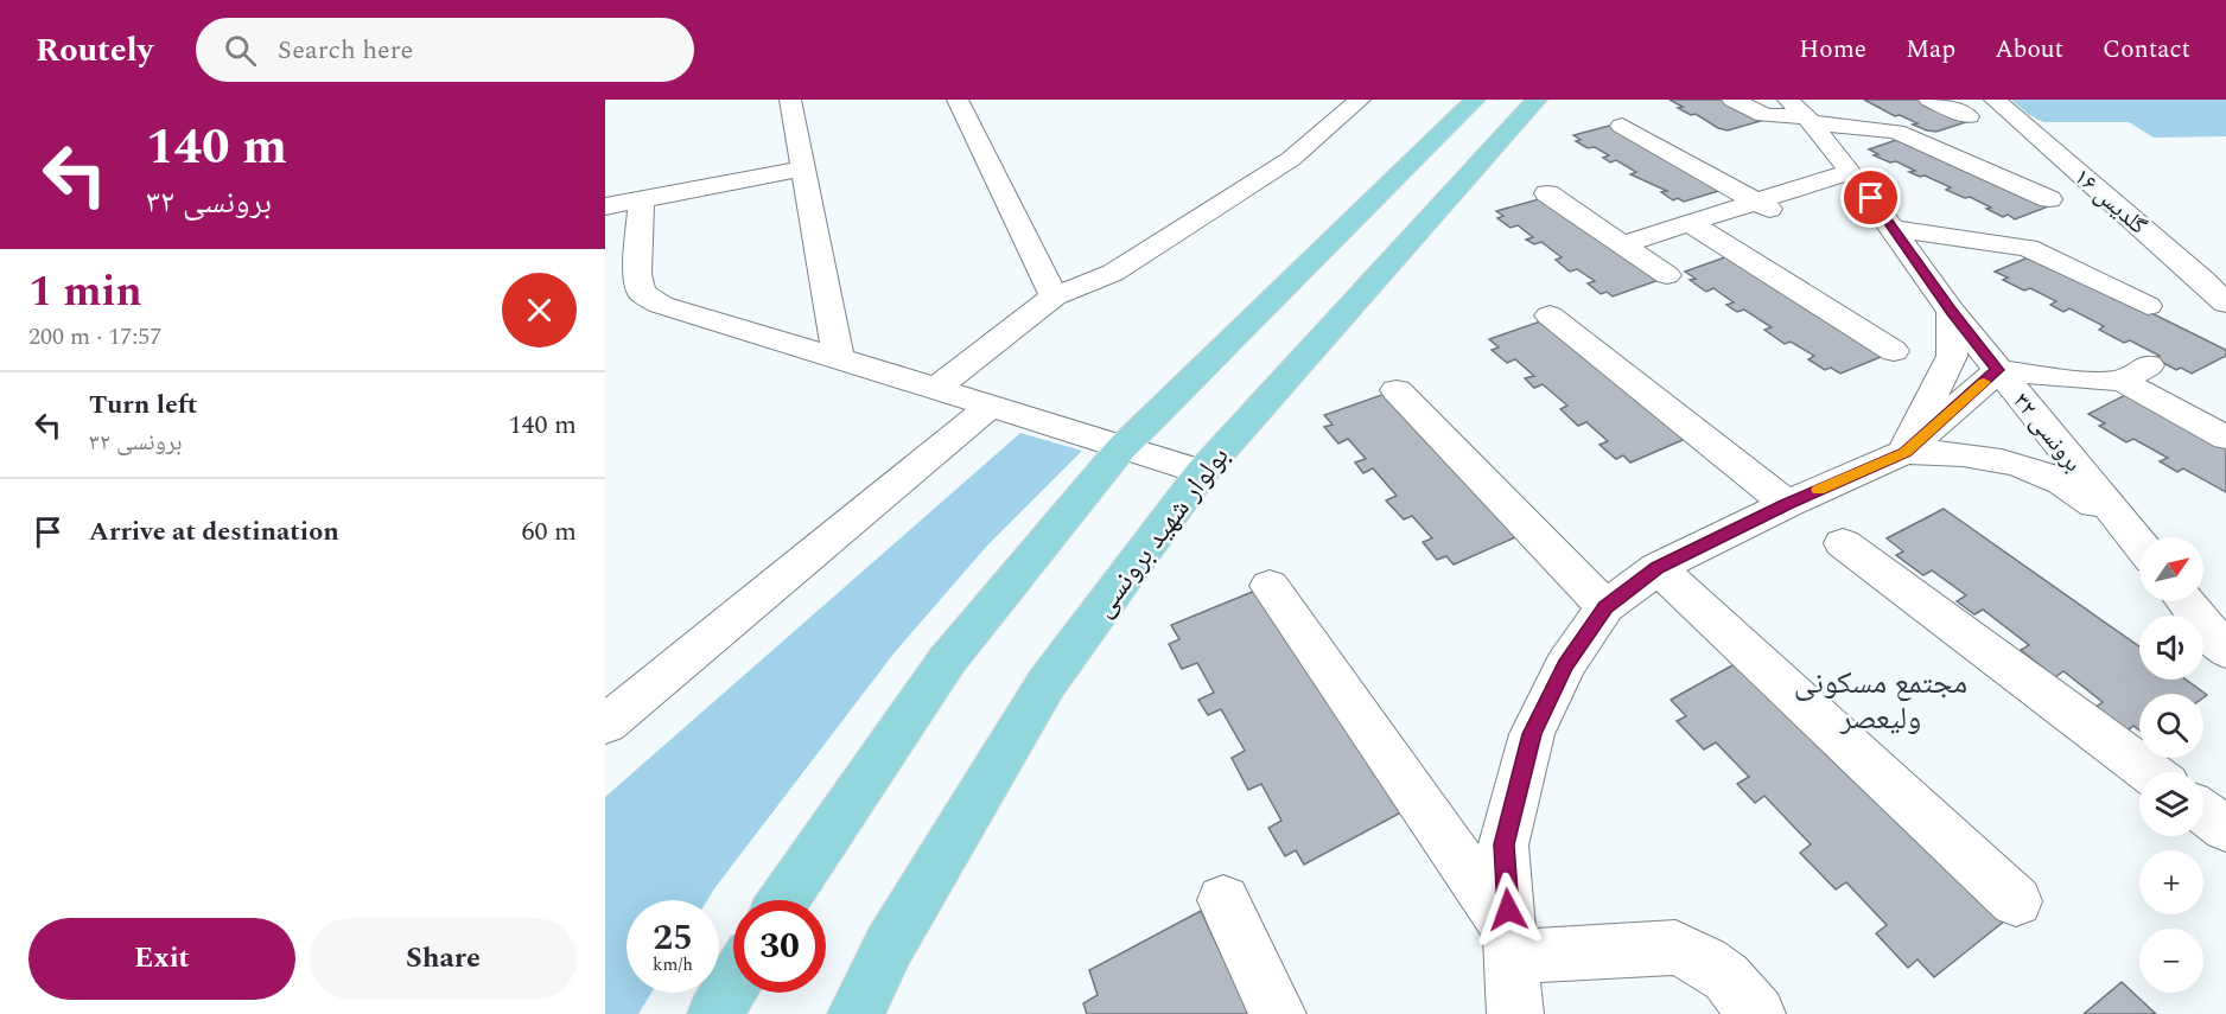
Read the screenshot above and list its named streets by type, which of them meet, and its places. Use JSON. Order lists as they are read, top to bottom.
{
  "streets": {
    "main road": ["بولوار شهید برونسی"],
    "street": ["گلدیس ۱۶", "برونسی ۳۲"]
  },
  "districts": ["مجتمع مسکونی ولیعصر"],
  "north": "top right",
  "page": {
    "header": "Routely",
    "search": "Search here",
    "nav": [
      "Home",
      "Map",
      "About",
      "Contact"
    ],
    "turn": ["140 m", "برونسی ۳۲"],
    "heading": ["1 min", "200 m · 17:57"],
    "list": [
      {
        "name": "Turn left",
        "note": "برونسی ۳۲",
        "value": "140 m"
      },
      {
        "name": "Arrive at destination",
        "value": "60 m"
      }
    ],
    "map_buttons": ["+", "−"],
    "speed": "25 km/h",
    "limit": "30",
    "buttons": ["Exit", "Share"]
  }
}
